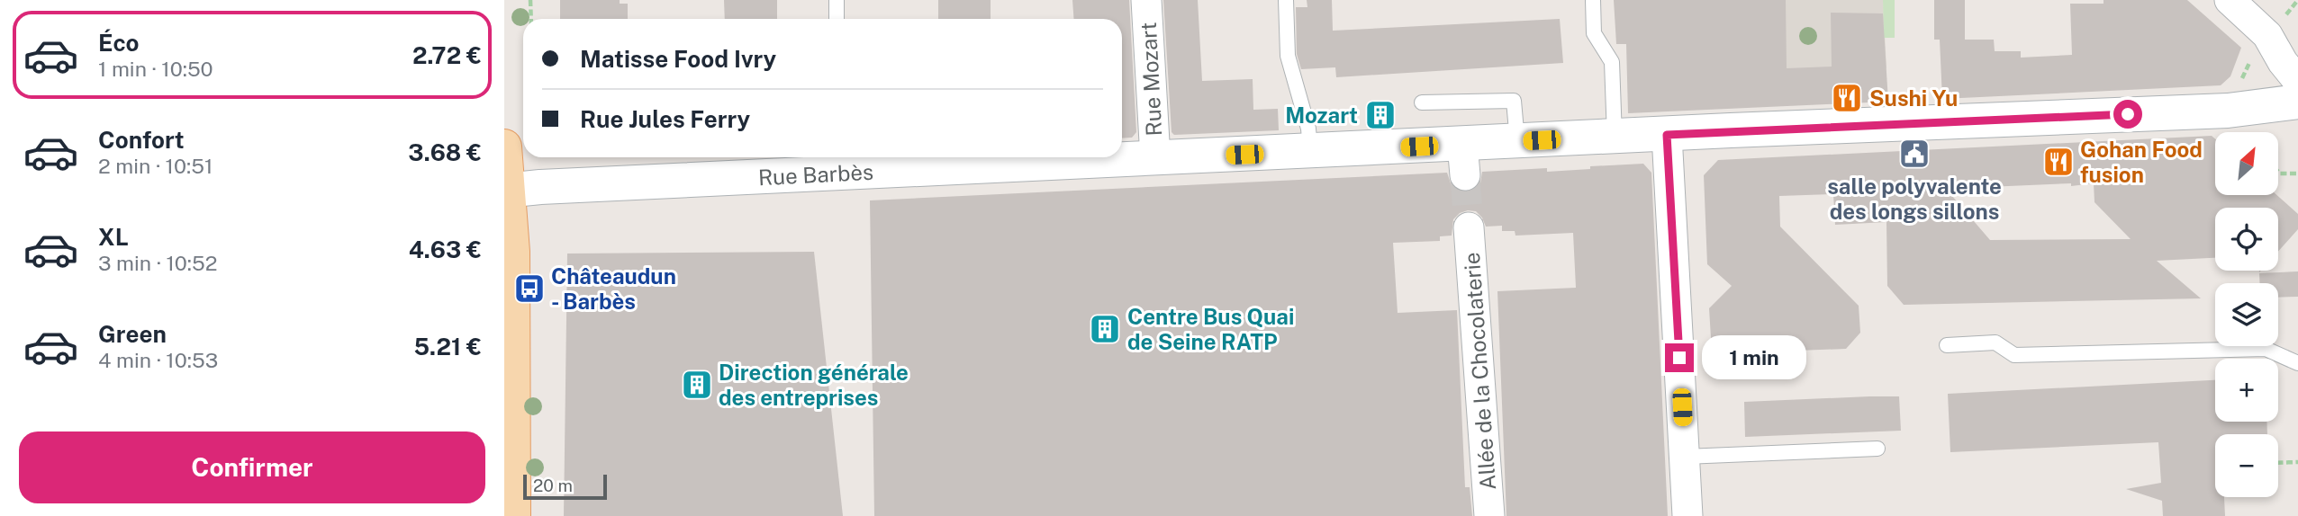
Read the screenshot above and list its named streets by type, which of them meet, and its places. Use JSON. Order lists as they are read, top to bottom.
{
  "streets": {
    "main road": ["Rue Barbès"],
    "street": ["Rue Mozart", "Allée de la Chocolaterie"]
  },
  "crossings": [
    ["Rue Mozart", "Rue Barbès"]
  ],
  "places": {
    "restaurant": ["Sushi Yu", "Gohan Food fusion"],
    "building": ["Mozart", "Centre Bus Quai de Seine RATP", "Direction générale des entreprises"],
    "public building": ["salle polyvalente des longs sillons"],
    "bus stop": ["Châteaudun - Barbès"]
  },
  "scale_bar": "20 m",
  "north": "top right",
  "page": {
    "list": [
      {
        "name": "Éco",
        "note": "1 min · 10:50",
        "value": "2.72 €"
      },
      {
        "name": "Confort",
        "note": "2 min · 10:51",
        "value": "3.68 €"
      },
      {
        "name": "XL",
        "note": "3 min · 10:52",
        "value": "4.63 €"
      },
      {
        "name": "Green",
        "note": "4 min · 10:53",
        "value": "5.21 €"
      }
    ],
    "banner": ["Matisse Food Ivry", "Rue Jules Ferry"],
    "map_buttons": ["+", "−"],
    "bubble": "1 min",
    "buttons": "Confirmer",
    "scale": "20 m"
  }
}
